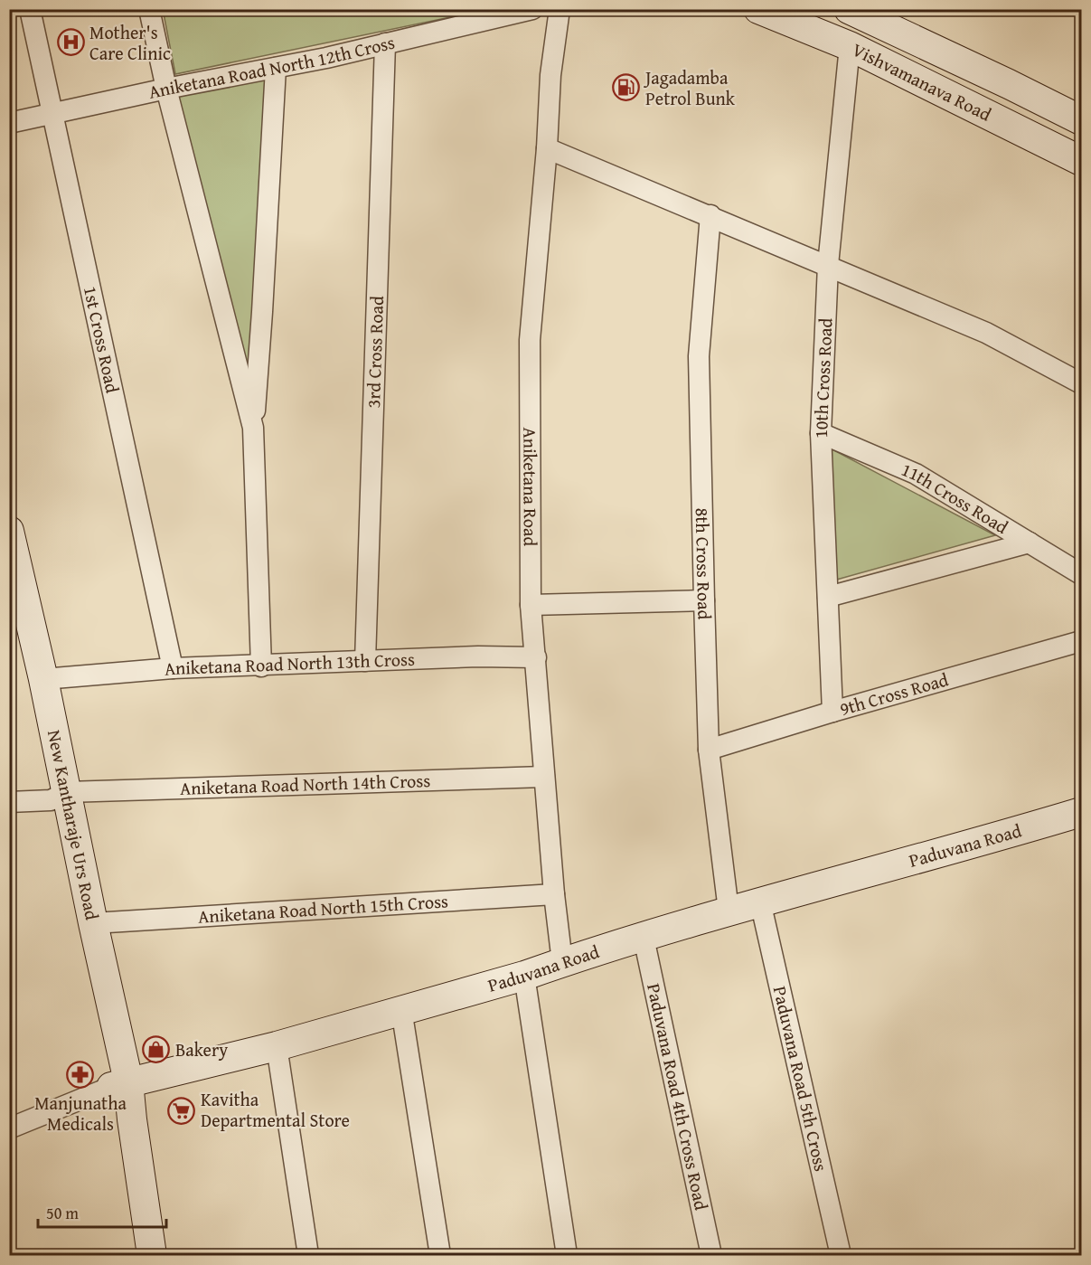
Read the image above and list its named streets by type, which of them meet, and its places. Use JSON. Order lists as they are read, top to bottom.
{
  "streets": {
    "main road": ["Vishvamanava Road", "New Kantharaje Urs Road", "Paduvana Road"],
    "street": [
      "Aniketana Road North 12th Cross",
      "1st Cross Road",
      "3rd Cross Road",
      "10th Cross Road",
      "Aniketana Road",
      "11th Cross Road",
      "8th Cross Road",
      "Aniketana Road North 13th Cross",
      "9th Cross Road",
      "Aniketana Road North 14th Cross",
      "Aniketana Road North 15th Cross",
      "Paduvana Road 5th Cross",
      "Paduvana Road 4th Cross Road"
    ]
  },
  "crossings": [
    ["Aniketana Road North 12th Cross", "1st Cross Road"],
    ["Aniketana Road North 12th Cross", "3rd Cross Road"],
    ["Vishvamanava Road", "10th Cross Road"],
    ["1st Cross Road", "Aniketana Road North 13th Cross"],
    ["3rd Cross Road", "Aniketana Road North 13th Cross"],
    ["10th Cross Road", "11th Cross Road"],
    ["10th Cross Road", "9th Cross Road"],
    ["Aniketana Road", "Aniketana Road North 13th Cross"],
    ["Aniketana Road", "Aniketana Road North 14th Cross"],
    ["Aniketana Road", "Paduvana Road"],
    ["Aniketana Road", "Aniketana Road North 15th Cross"],
    ["8th Cross Road", "9th Cross Road"],
    ["8th Cross Road", "Paduvana Road"],
    ["Aniketana Road North 13th Cross", "New Kantharaje Urs Road"],
    ["Aniketana Road North 14th Cross", "New Kantharaje Urs Road"],
    ["New Kantharaje Urs Road", "Paduvana Road"],
    ["New Kantharaje Urs Road", "Aniketana Road North 15th Cross"],
    ["Paduvana Road", "Paduvana Road 5th Cross"],
    ["Paduvana Road", "Paduvana Road 4th Cross Road"]
  ],
  "places": {
    "hospital": ["Mother's Care Clinic"],
    "fuel station": ["Jagadamba Petrol Bunk"],
    "shop": ["Bakery"],
    "pharmacy": ["Manjunatha Medicals"],
    "supermarket": ["Kavitha Departmental Store"]
  },
  "scale_bar": "50 m"
}
